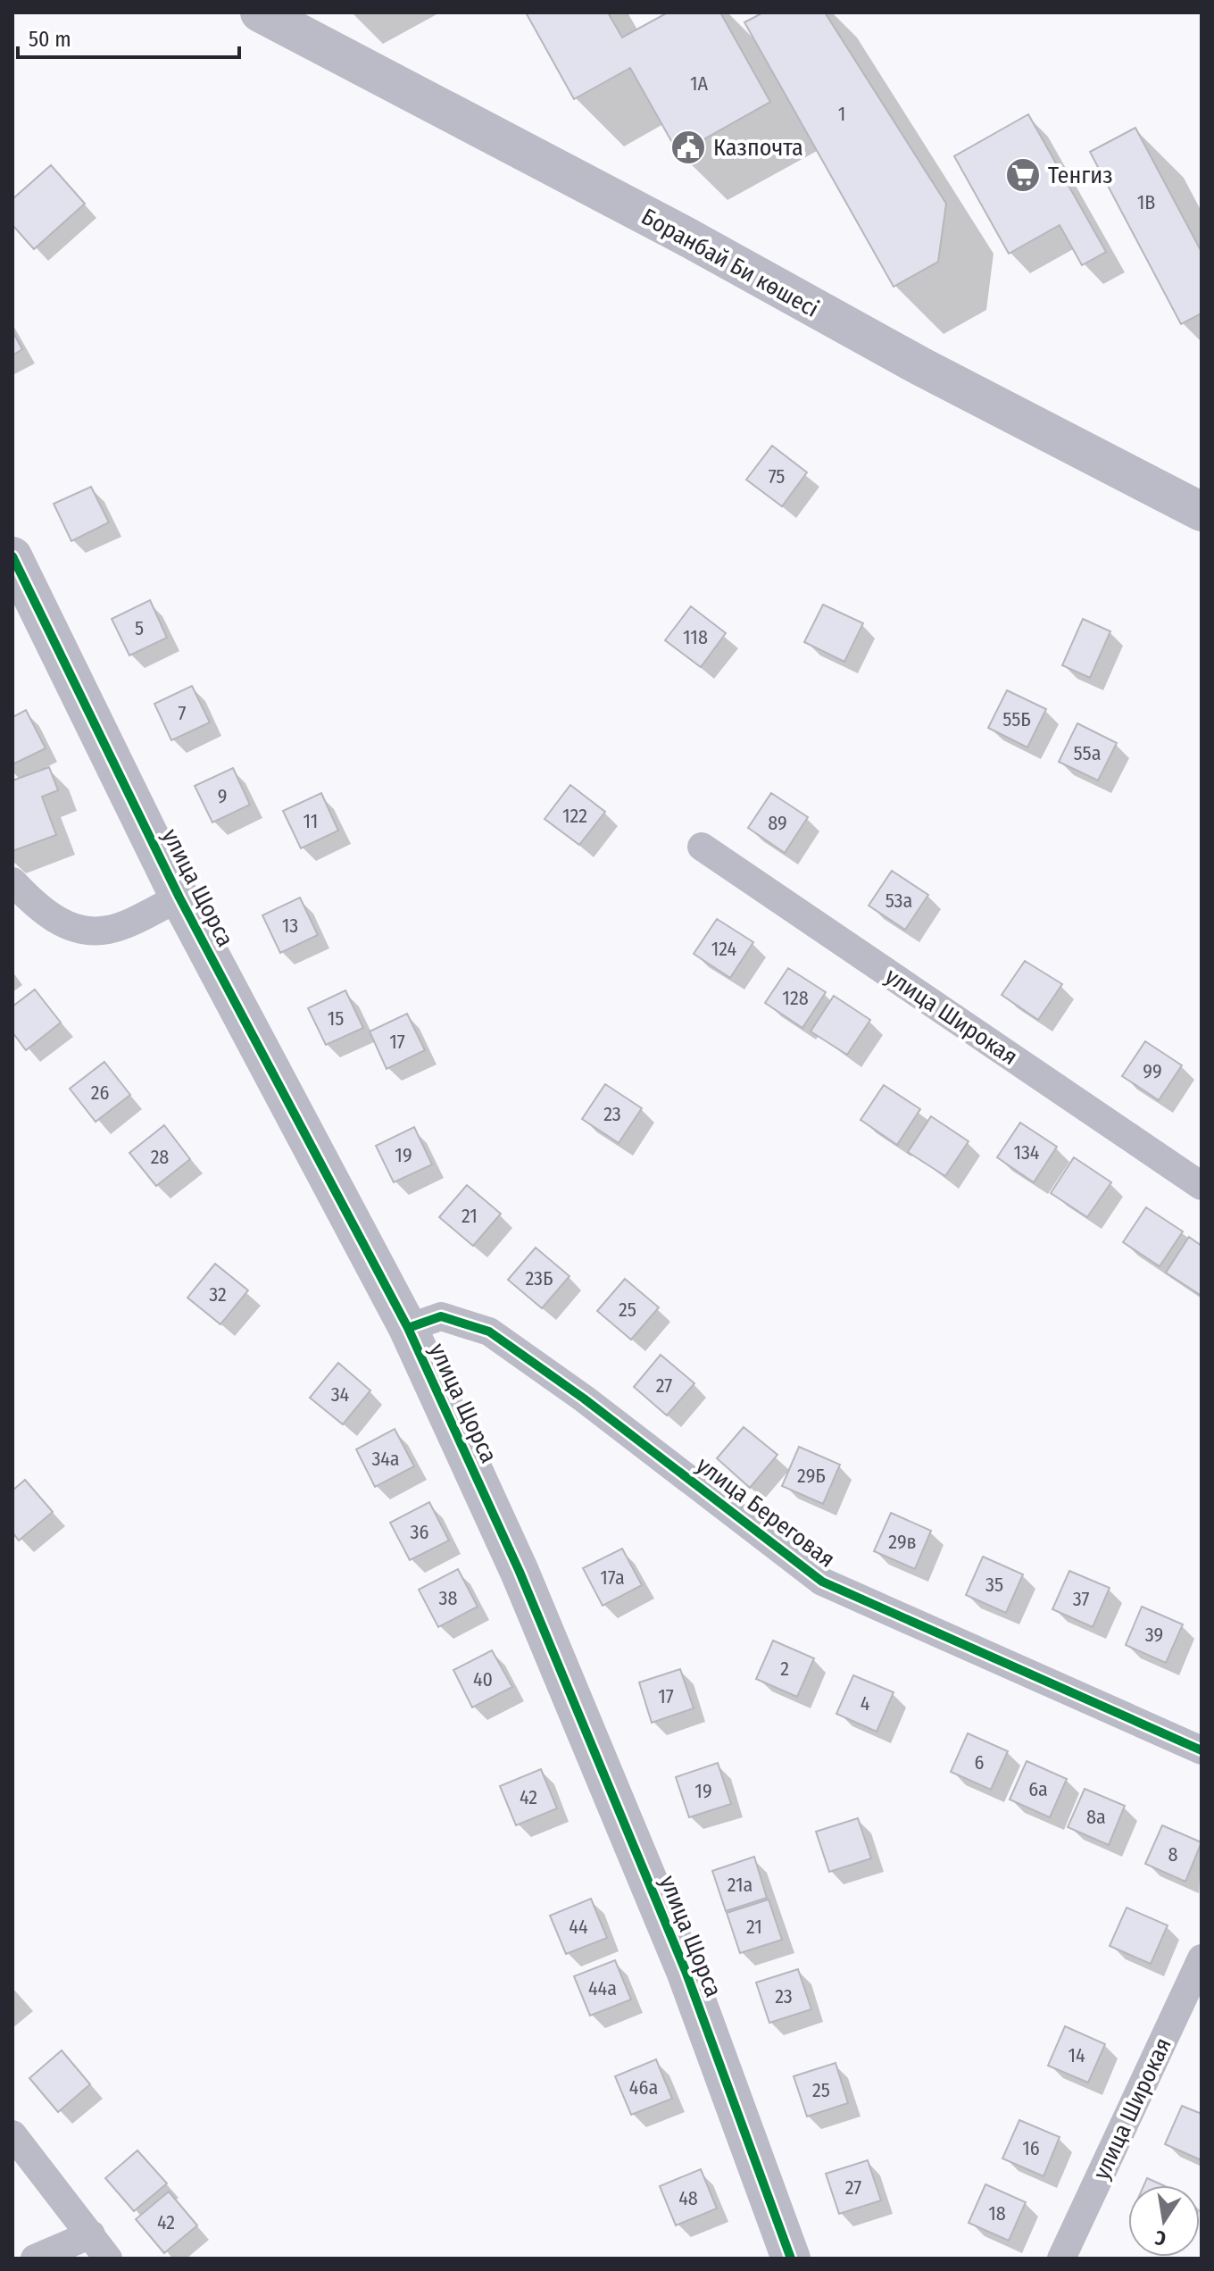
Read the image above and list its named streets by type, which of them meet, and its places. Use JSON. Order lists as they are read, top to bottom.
{
  "streets": {
    "street": [
      "Боранбай Би көшесі",
      "улица Щорса",
      "улица Широкая",
      "улица Береговая"
    ]
  },
  "crossings": [
    ["улица Щорса", "улица Береговая"]
  ],
  "places": {
    "public building": ["Казпочта"],
    "supermarket": ["Тенгиз"]
  },
  "house_numbers": [
    "1А",
    "1",
    "1В",
    "75",
    "5",
    "118",
    "7",
    "55Б",
    "55а",
    "9",
    "122",
    "11",
    "89",
    "53а",
    "13",
    "124",
    "128",
    "15",
    "17",
    "99",
    "26",
    "23",
    "134",
    "19",
    "28",
    "21",
    "23Б",
    "32",
    "25",
    "27",
    "34",
    "34а",
    "29Б",
    "36",
    "29в",
    "17а",
    "35",
    "38",
    "37",
    "39",
    "2",
    "40",
    "17",
    "4",
    "6",
    "6а",
    "19",
    "42",
    "8а",
    "8",
    "21а",
    "44",
    "21",
    "44а",
    "23",
    "14",
    "46а",
    "25",
    "16",
    "27",
    "48",
    "18",
    "42"
  ],
  "scale_bar": "50 m",
  "north": "bottom"
}
